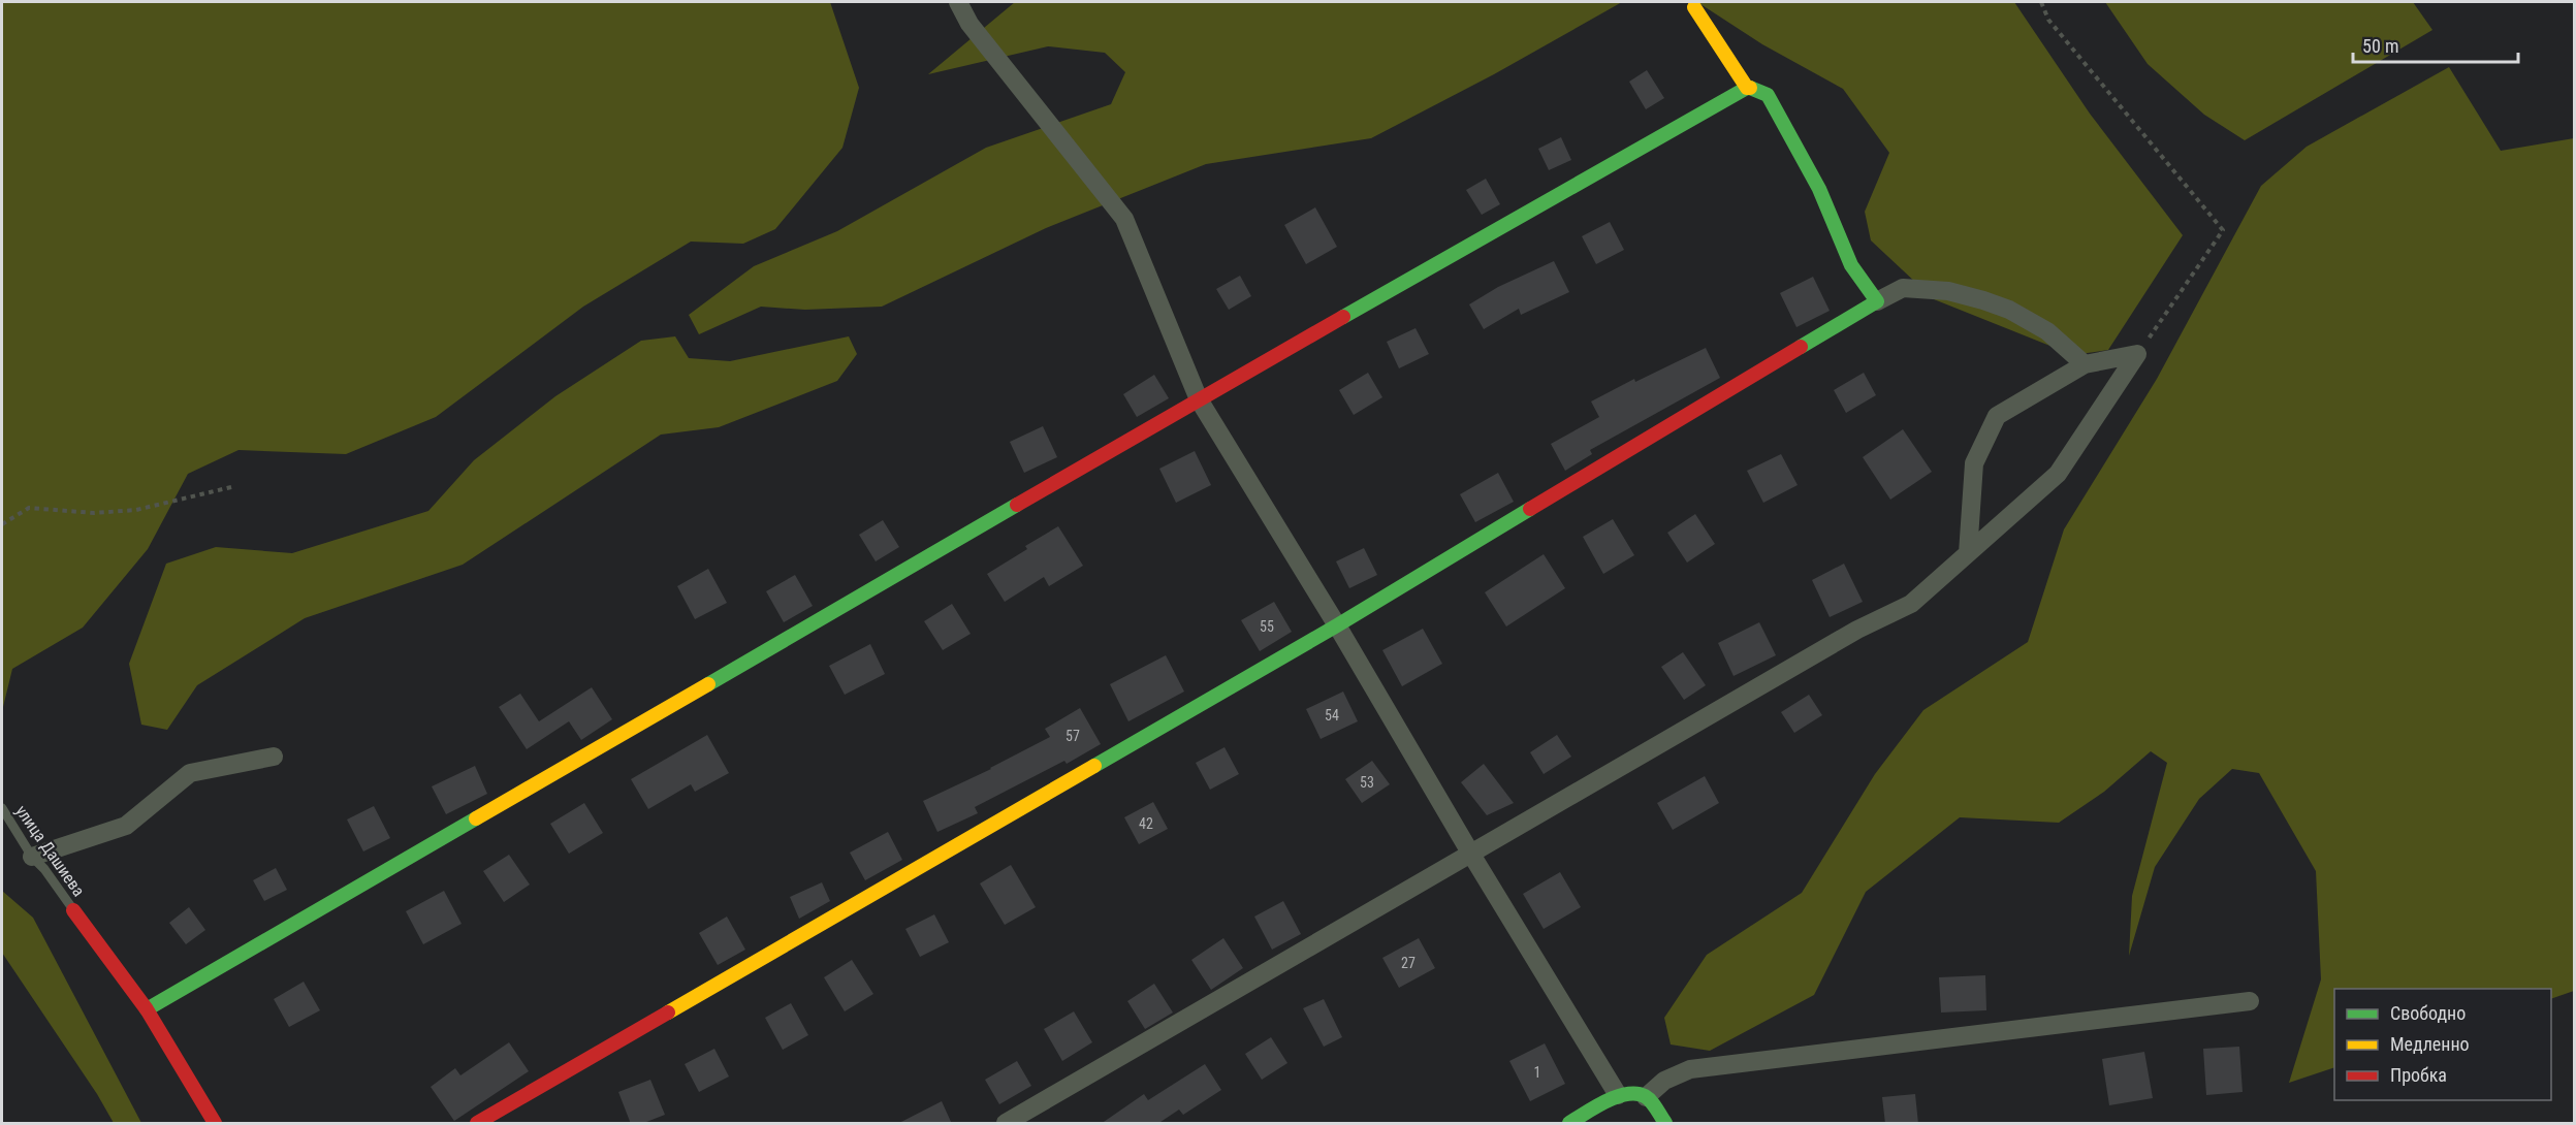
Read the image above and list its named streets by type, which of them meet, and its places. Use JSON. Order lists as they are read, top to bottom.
{
  "streets": {
    "lane": ["улица Дашиева"]
  },
  "house_numbers": [
    "55",
    "54",
    "57",
    "53",
    "42",
    "27",
    "1"
  ],
  "legend": ["Свободно", "Медленно", "Пробка"],
  "scale_bar": "50 m"
}
